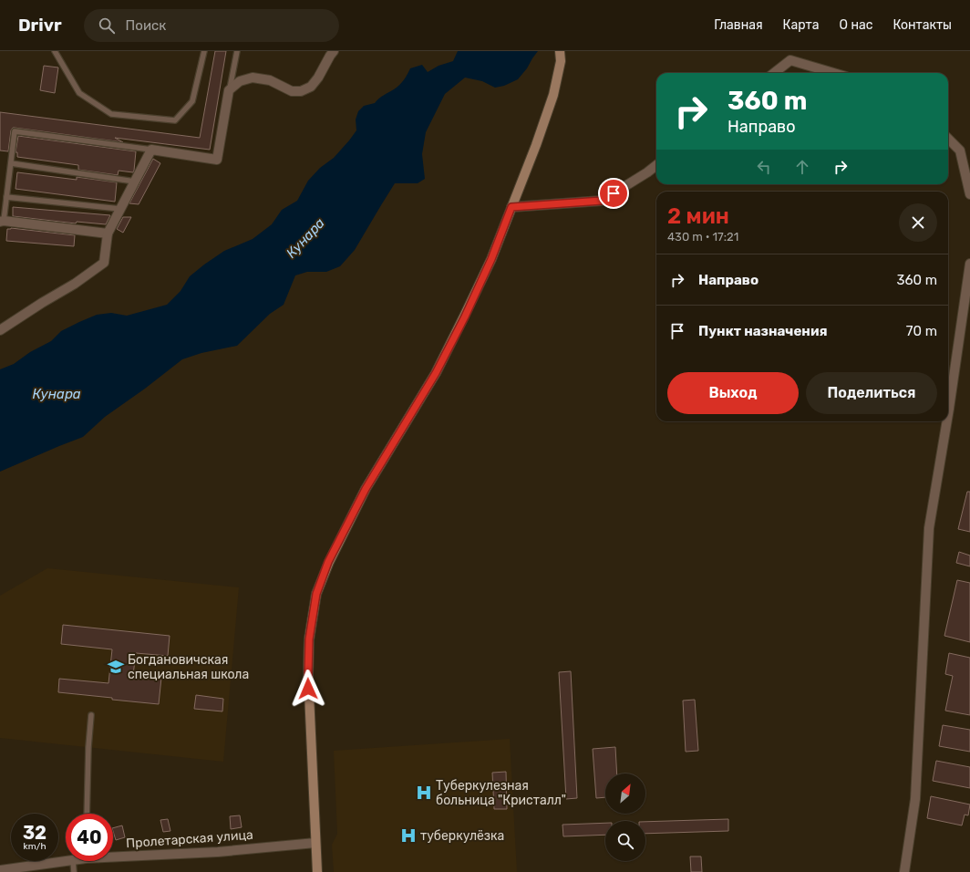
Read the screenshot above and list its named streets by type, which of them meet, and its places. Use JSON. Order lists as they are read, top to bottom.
{
  "streets": {
    "street": ["Пролетарская улица"]
  },
  "water": ["Кунара"],
  "places": {
    "school or university": ["Богдановичская специальная школа"],
    "hospital": ["Туберкулезная больница \"Кристалл\"", "туберкулёзка"]
  },
  "north": "top right",
  "page": {
    "header": "Drivr",
    "search": "Поиск",
    "nav": [
      "Главная",
      "Карта",
      "О нас",
      "Контакты"
    ],
    "turn": ["360 m", "Направо"],
    "heading": ["2 мин", "430 m · 17:21"],
    "list": [
      {
        "name": "Направо",
        "value": "360 m"
      },
      {
        "name": "Пункт назначения",
        "value": "70 m"
      }
    ],
    "buttons": ["Выход", "Поделиться"],
    "speed": "32 km/h",
    "limit": "40"
  }
}
